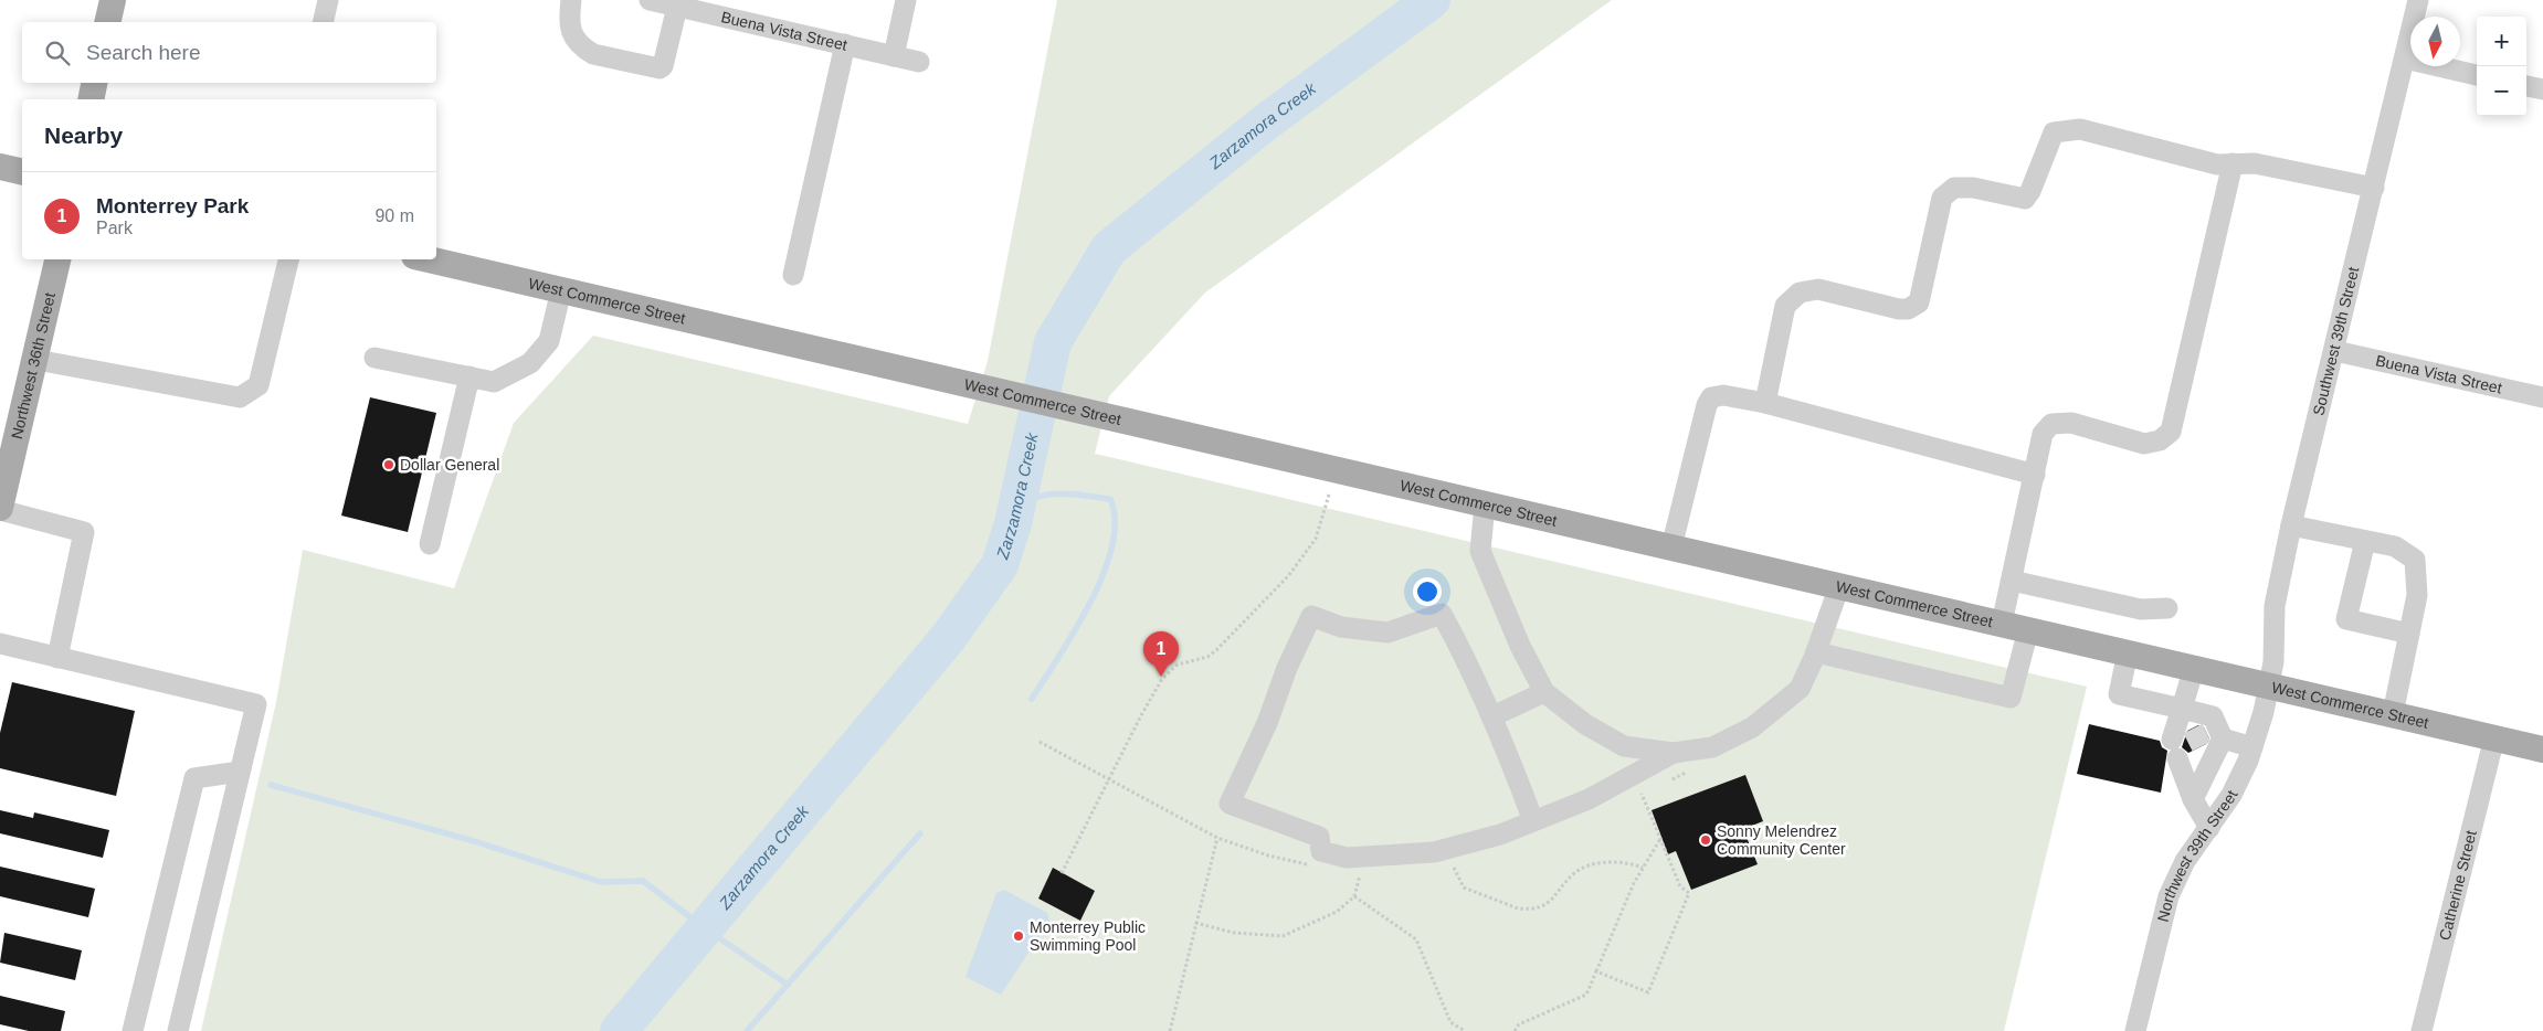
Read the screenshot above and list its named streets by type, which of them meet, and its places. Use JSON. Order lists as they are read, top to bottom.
{
  "streets": {
    "main road": ["West Commerce Street", "Northwest 36th Street"],
    "street": [
      "Buena Vista Street",
      "Southwest 39th Street",
      "Northwest 39th Street",
      "Catherine Street"
    ]
  },
  "crossings": [
    ["Buena Vista Street", "Southwest 39th Street"],
    ["West Commerce Street", "Southwest 39th Street"],
    ["West Commerce Street", "Northwest 39th Street"],
    ["West Commerce Street", "Catherine Street"],
    ["Southwest 39th Street", "Northwest 39th Street"]
  ],
  "water": ["Zarzamora Creek"],
  "places": ["Dollar General", "Sonny Melendrez Community Center", "Monterrey Public Swimming Pool"],
  "north": "bottom",
  "page": {
    "map_buttons": ["+", "−"],
    "search": "Search here",
    "heading": "Nearby",
    "list": [
      {
        "mark": "1",
        "name": "Monterrey Park",
        "note": "Park",
        "value": "90 m"
      }
    ],
    "pins": "1"
  }
}
